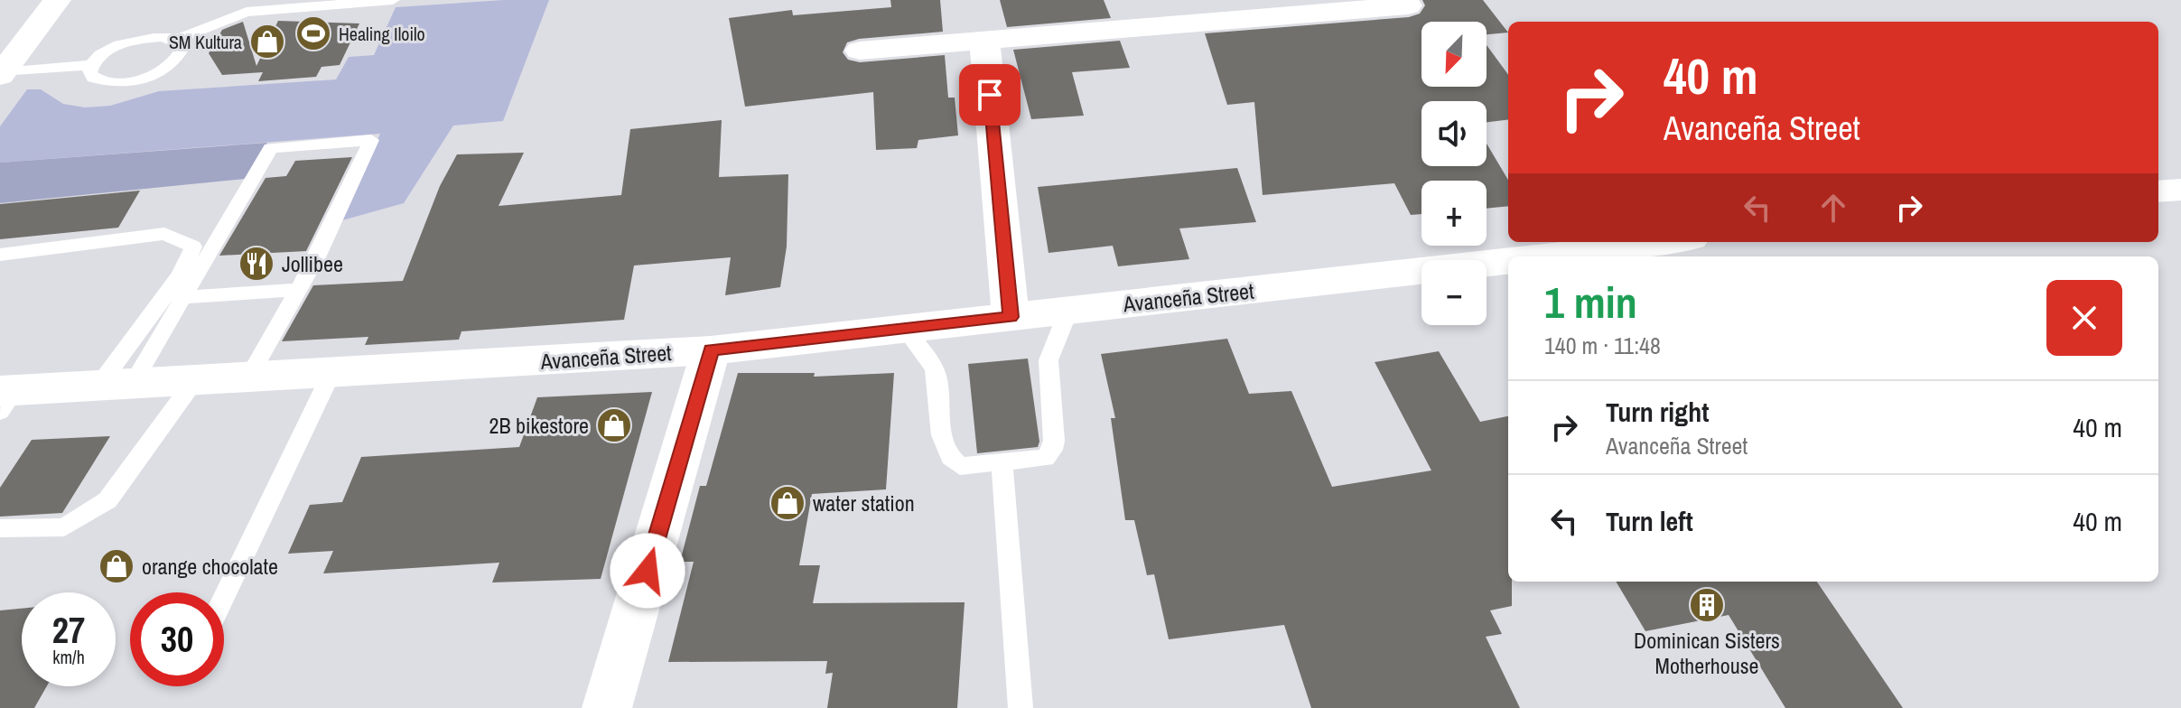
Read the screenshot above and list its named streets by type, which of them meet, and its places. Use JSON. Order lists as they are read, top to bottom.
{
  "streets": {
    "main road": ["Avanceña Street"]
  },
  "places": {
    "sports": ["Healing Iloilo"],
    "shop": [
      "SM Kultura",
      "2B bikestore",
      "water station",
      "orange chocolate"
    ],
    "restaurant": ["Jollibee"],
    "building": ["Dominican Sisters Motherhouse"]
  },
  "north": "bottom left",
  "page": {
    "map_buttons": ["+", "−"],
    "turn": ["40 m", "Avanceña Street"],
    "heading": ["1 min", "140 m · 11:48"],
    "list": [
      {
        "name": "Turn right",
        "note": "Avanceña Street",
        "value": "40 m"
      },
      {
        "name": "Turn left",
        "value": "40 m"
      }
    ],
    "speed": "27 km/h",
    "limit": "30"
  }
}
